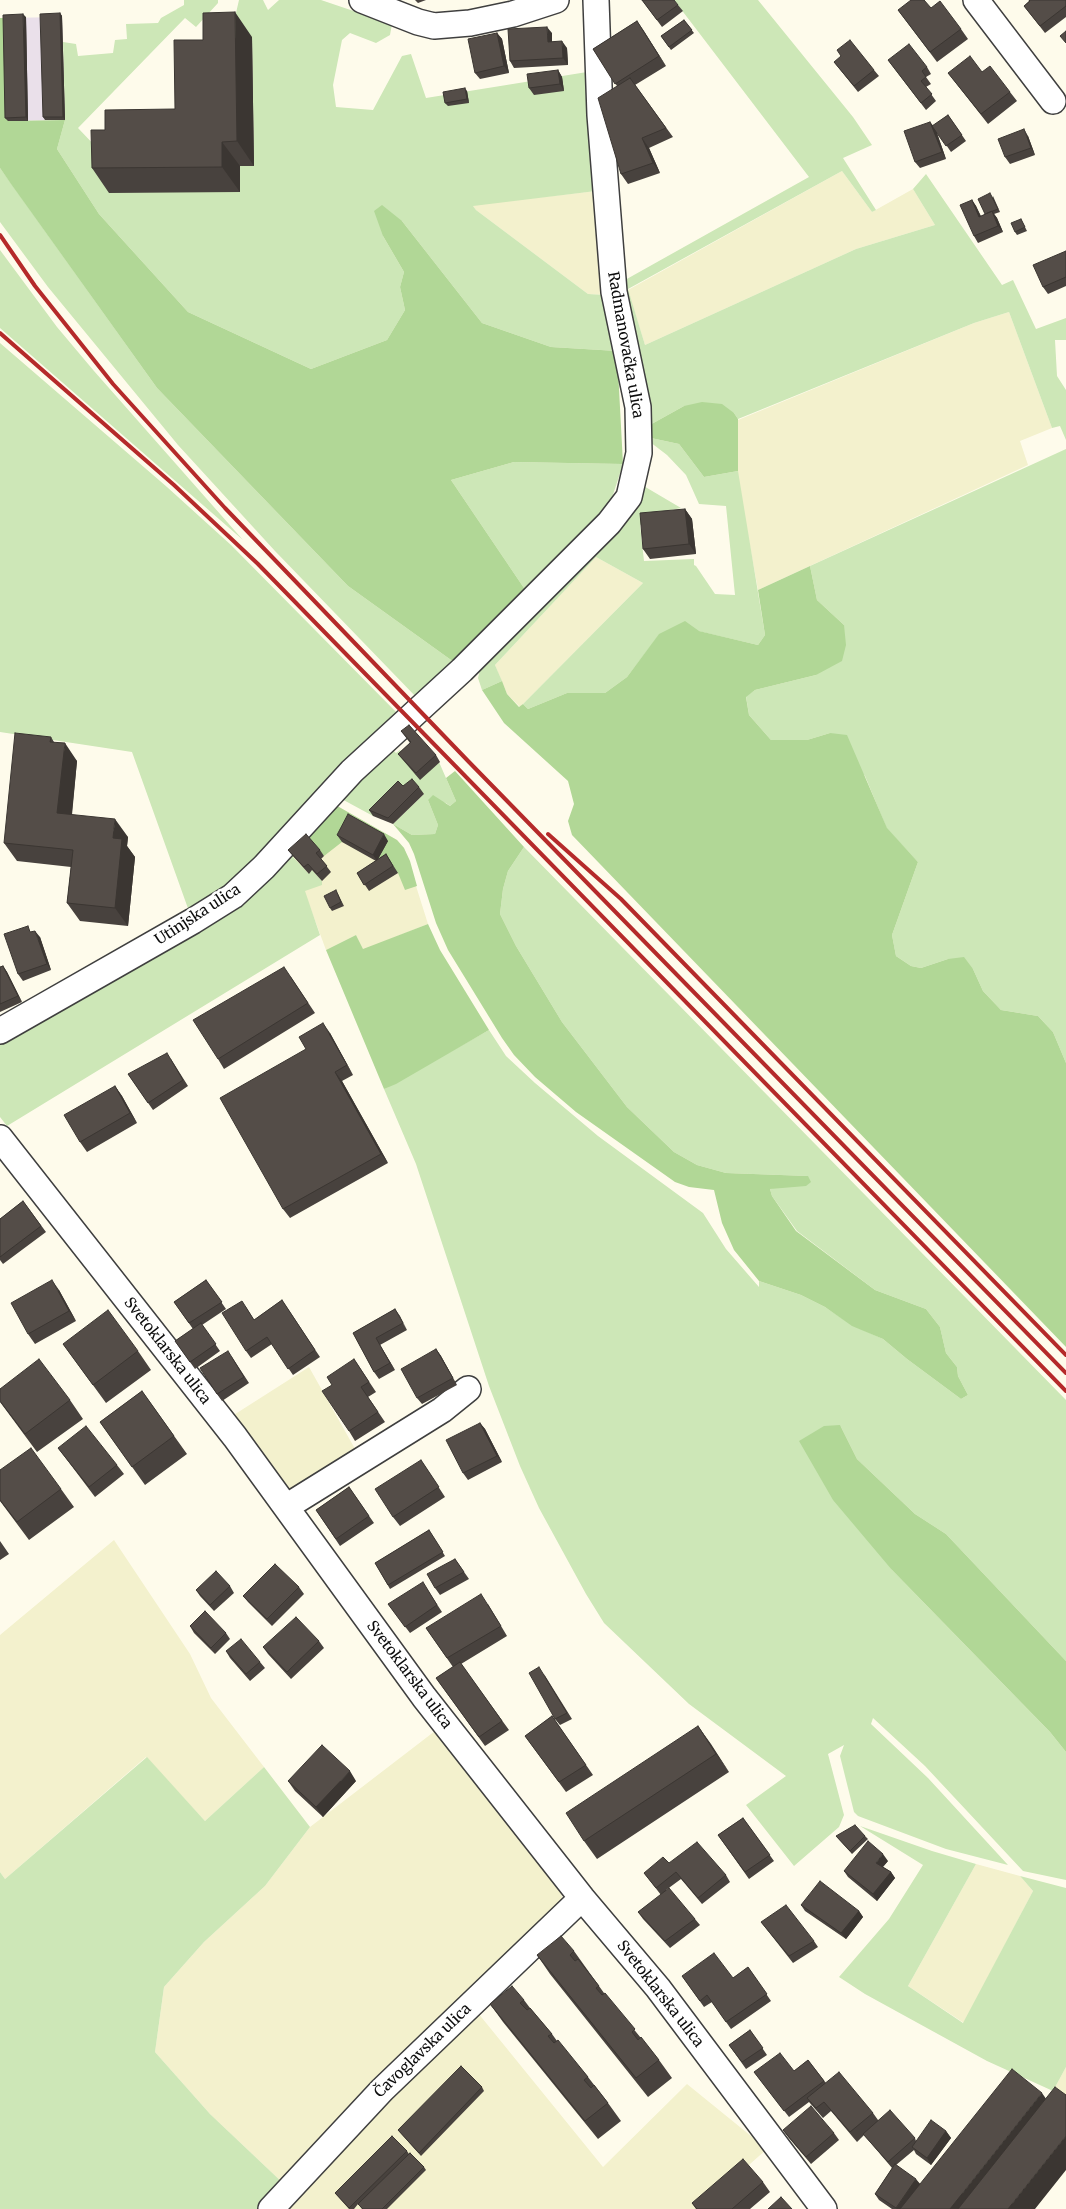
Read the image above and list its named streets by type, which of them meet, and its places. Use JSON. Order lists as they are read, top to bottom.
{
  "streets": {
    "street": [
      "Radmanovačka ulica",
      "Utinjska ulica",
      "Svetoklarska ulica",
      "Čavoglavska ulica"
    ]
  },
  "crossings": [
    ["Radmanovačka ulica", "Utinjska ulica"],
    ["Svetoklarska ulica", "Čavoglavska ulica"]
  ]
}
